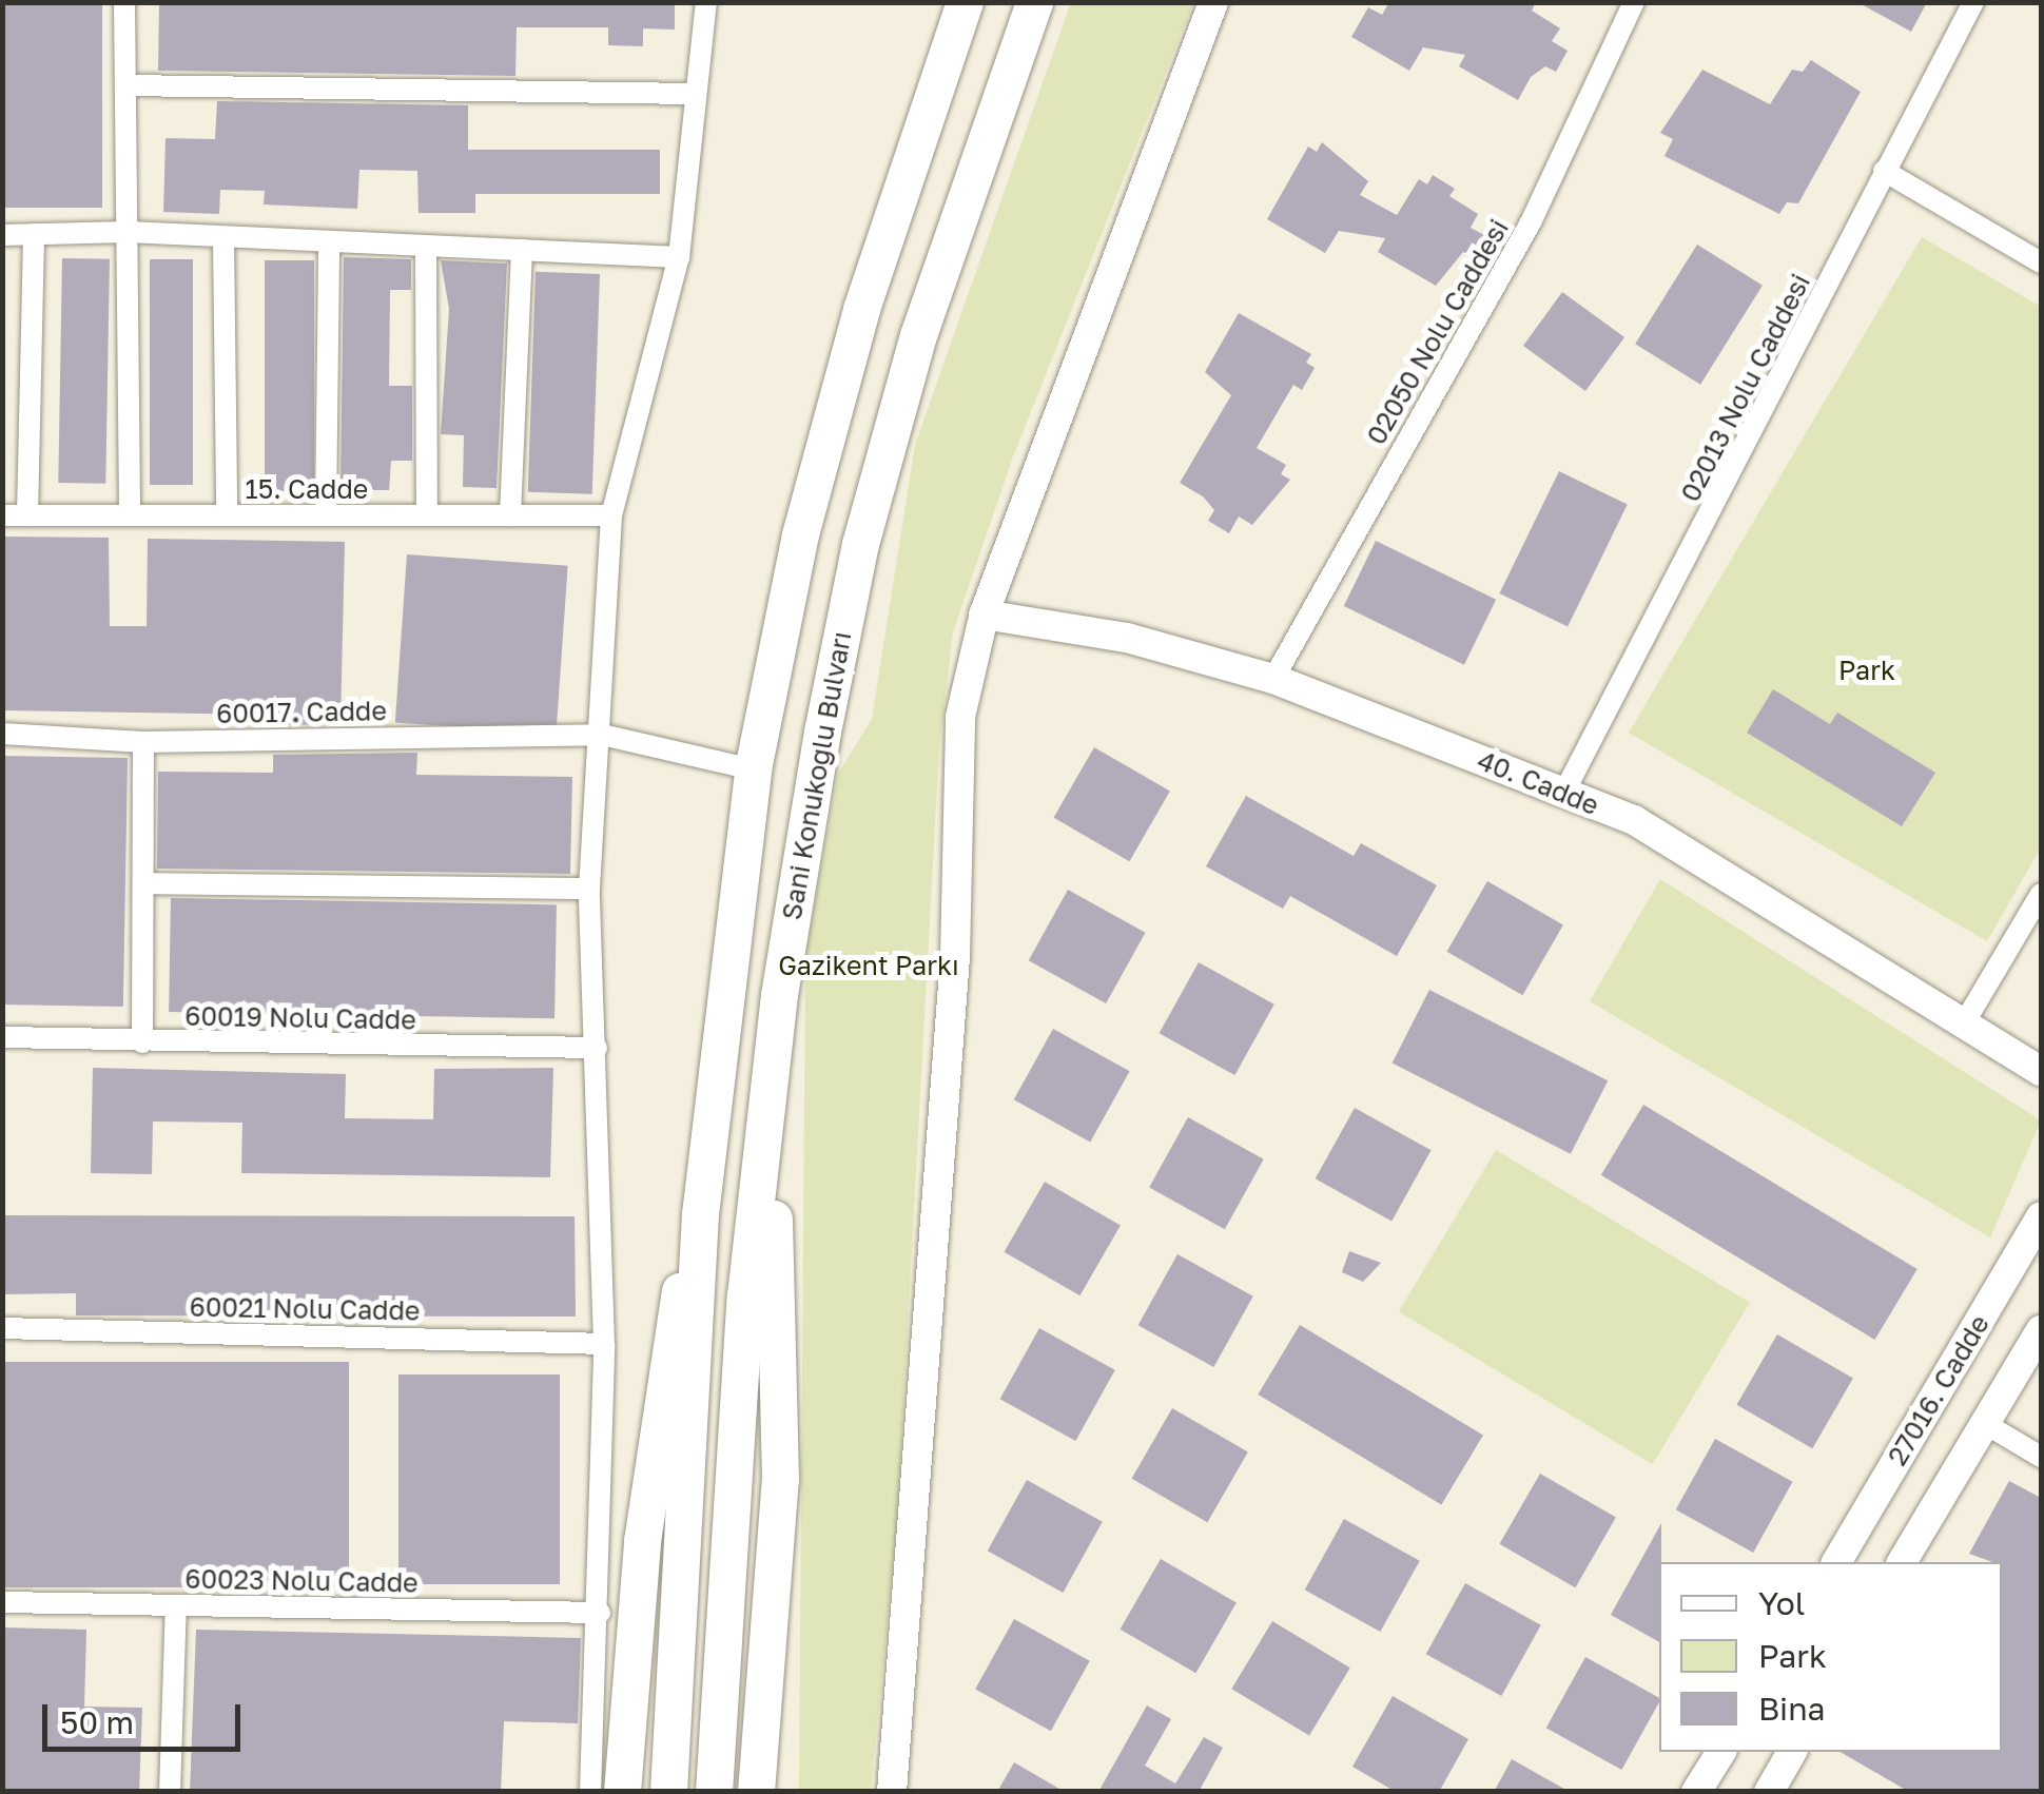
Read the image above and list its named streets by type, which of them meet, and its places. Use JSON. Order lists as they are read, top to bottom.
{
  "streets": {
    "highway": ["Sani Konukoğlu Bulvarı"],
    "street": [
      "02050 Nolu Caddesi",
      "02013 Nolu Caddesi",
      "15. Cadde",
      "60017. Cadde",
      "40. Cadde",
      "60019 Nolu Cadde",
      "60021 Nolu Cadde",
      "27016. Cadde",
      "60023 Nolu Cadde"
    ]
  },
  "crossings": [
    ["02050 Nolu Caddesi", "40. Cadde"],
    ["02013 Nolu Caddesi", "40. Cadde"]
  ],
  "parks": ["Park", "Gazikent Parkı"],
  "legend": ["Yol", "Park", "Bina"],
  "scale_bar": "50 m"
}
